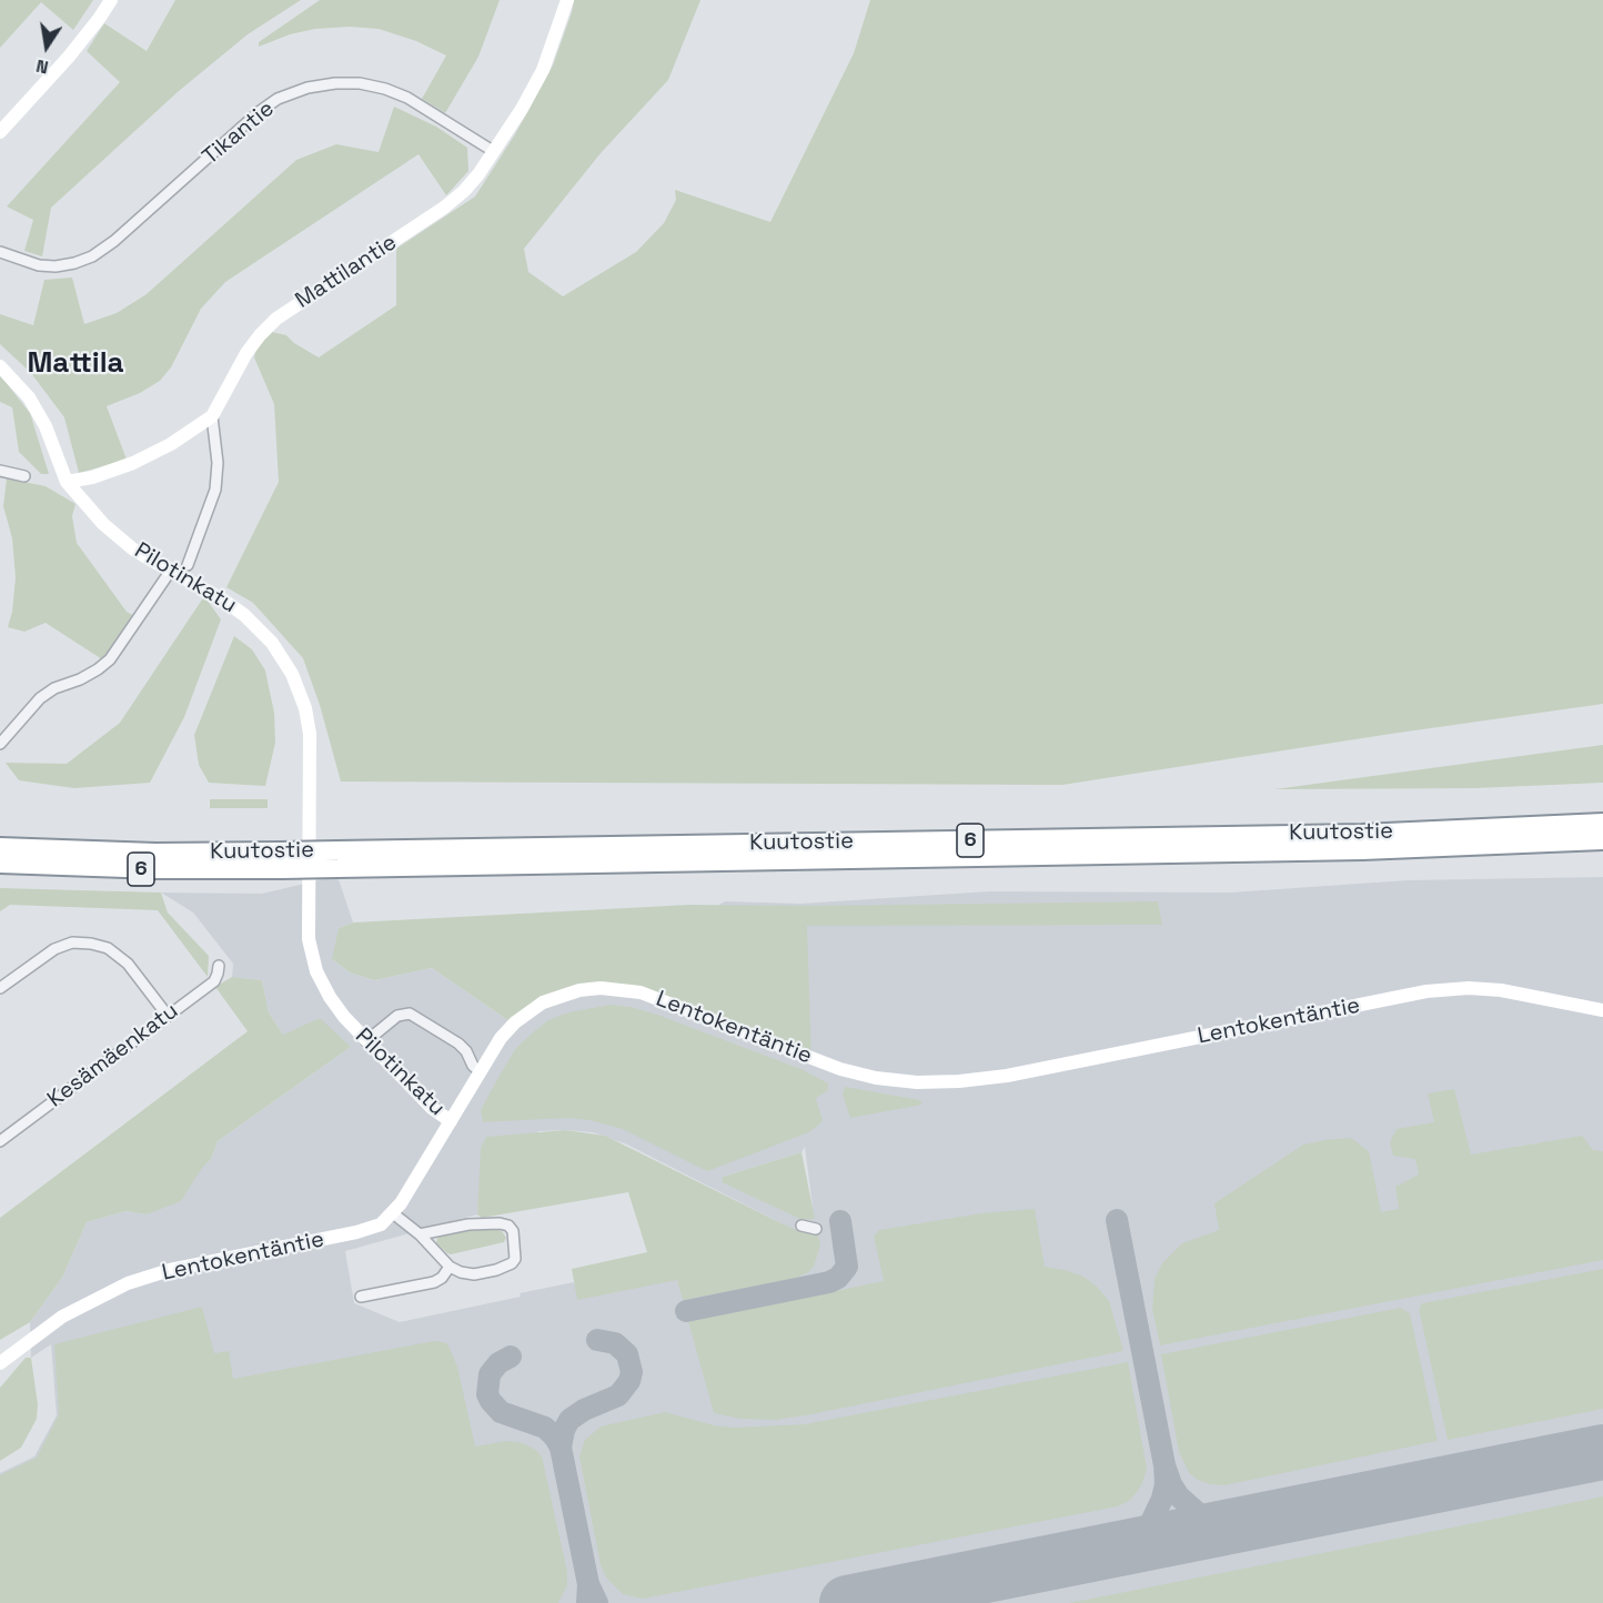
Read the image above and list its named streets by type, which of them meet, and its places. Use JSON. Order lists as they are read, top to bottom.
{
  "streets": {
    "highway": ["Kuutostie", "6"],
    "street": [
      "Tikantie",
      "Mattilantie",
      "Pilotinkatu",
      "Lentokentäntie",
      "Kesämäenkatu"
    ]
  },
  "crossings": [
    ["Tikantie", "Mattilantie"],
    ["Mattilantie", "Pilotinkatu"],
    ["Pilotinkatu", "Lentokentäntie"]
  ],
  "districts": ["Mattila"],
  "north": "bottom"
}
